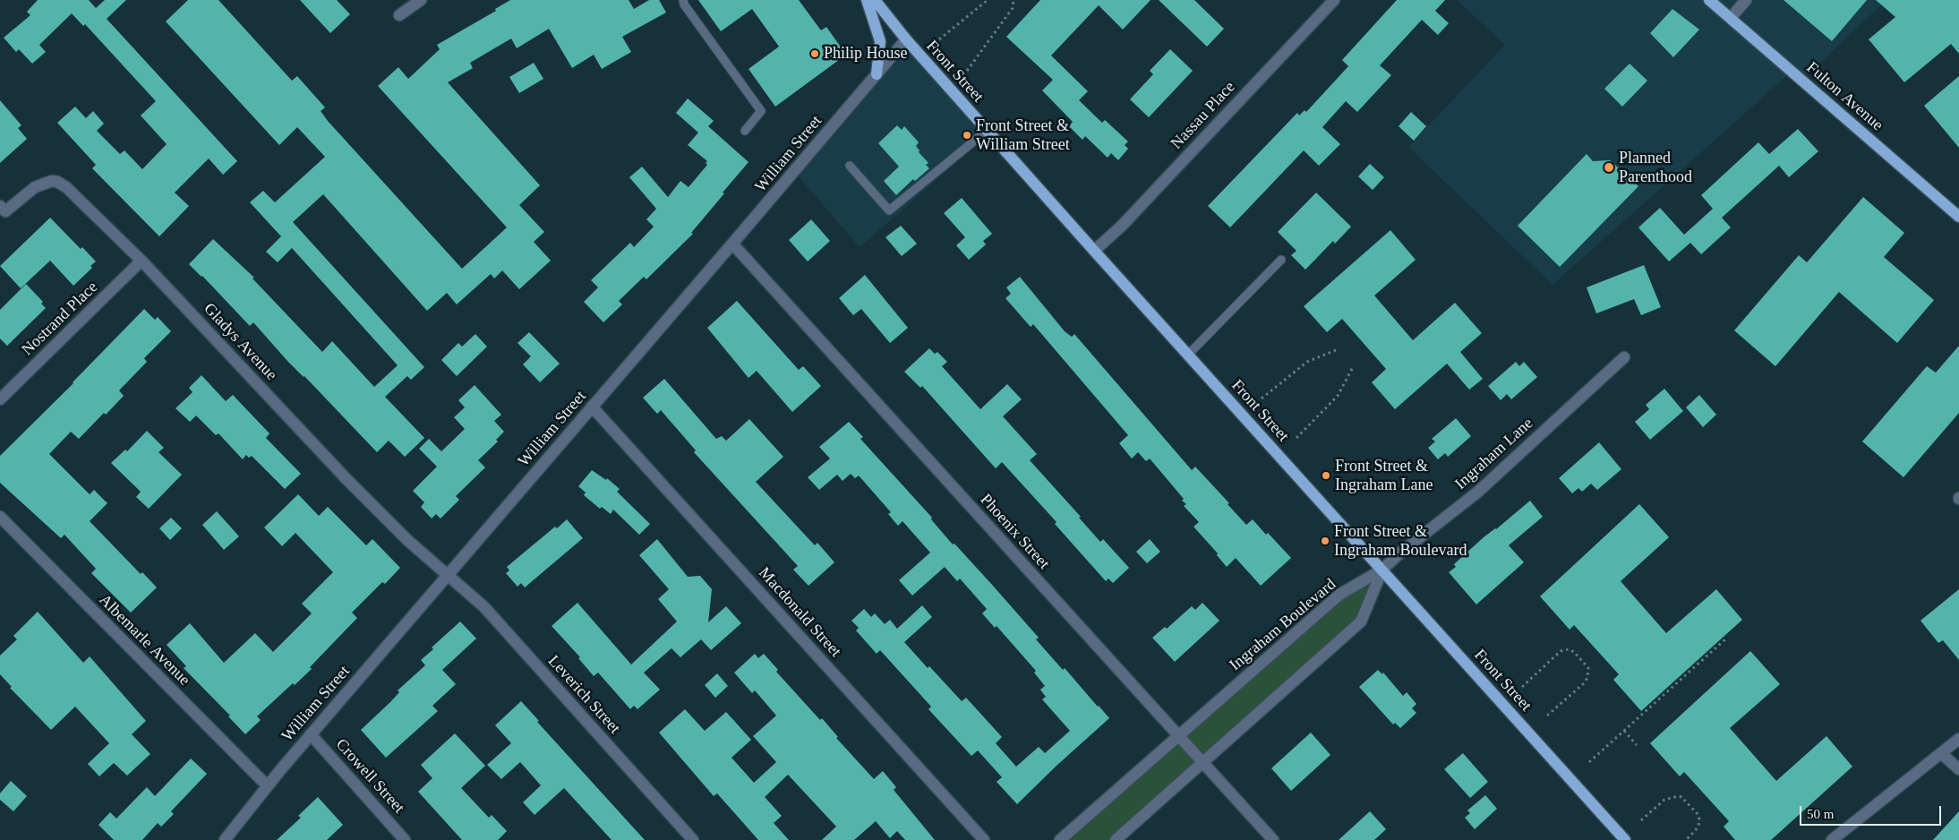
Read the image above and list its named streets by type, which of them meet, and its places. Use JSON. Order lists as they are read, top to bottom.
{
  "streets": {
    "main road": ["Front Street", "Fulton Avenue"],
    "street": [
      "Nassau Place",
      "William Street",
      "Nostrand Place",
      "Gladys Avenue",
      "Ingraham Lane",
      "Phoenix Street",
      "Macdonald Street",
      "Ingraham Boulevard",
      "Albemarle Avenue",
      "Leverich Street",
      "Crowell Street"
    ]
  },
  "crossings": [
    ["Front Street", "Nassau Place"],
    ["Front Street", "William Street"],
    ["Front Street", "Ingraham Lane"],
    ["Front Street", "Ingraham Boulevard"],
    ["William Street", "Gladys Avenue"],
    ["William Street", "Phoenix Street"],
    ["William Street", "Macdonald Street"],
    ["William Street", "Albemarle Avenue"],
    ["William Street", "Leverich Street"],
    ["William Street", "Crowell Street"],
    ["Nostrand Place", "Gladys Avenue"],
    ["Gladys Avenue", "Leverich Street"],
    ["Ingraham Lane", "Ingraham Boulevard"],
    ["Phoenix Street", "Ingraham Boulevard"]
  ],
  "places": [
    "Philip House",
    "Front Street & William Street",
    "Planned Parenthood",
    "Front Street & Ingraham Lane",
    "Front Street & Ingraham Boulevard"
  ],
  "scale_bar": "50 m"
}
